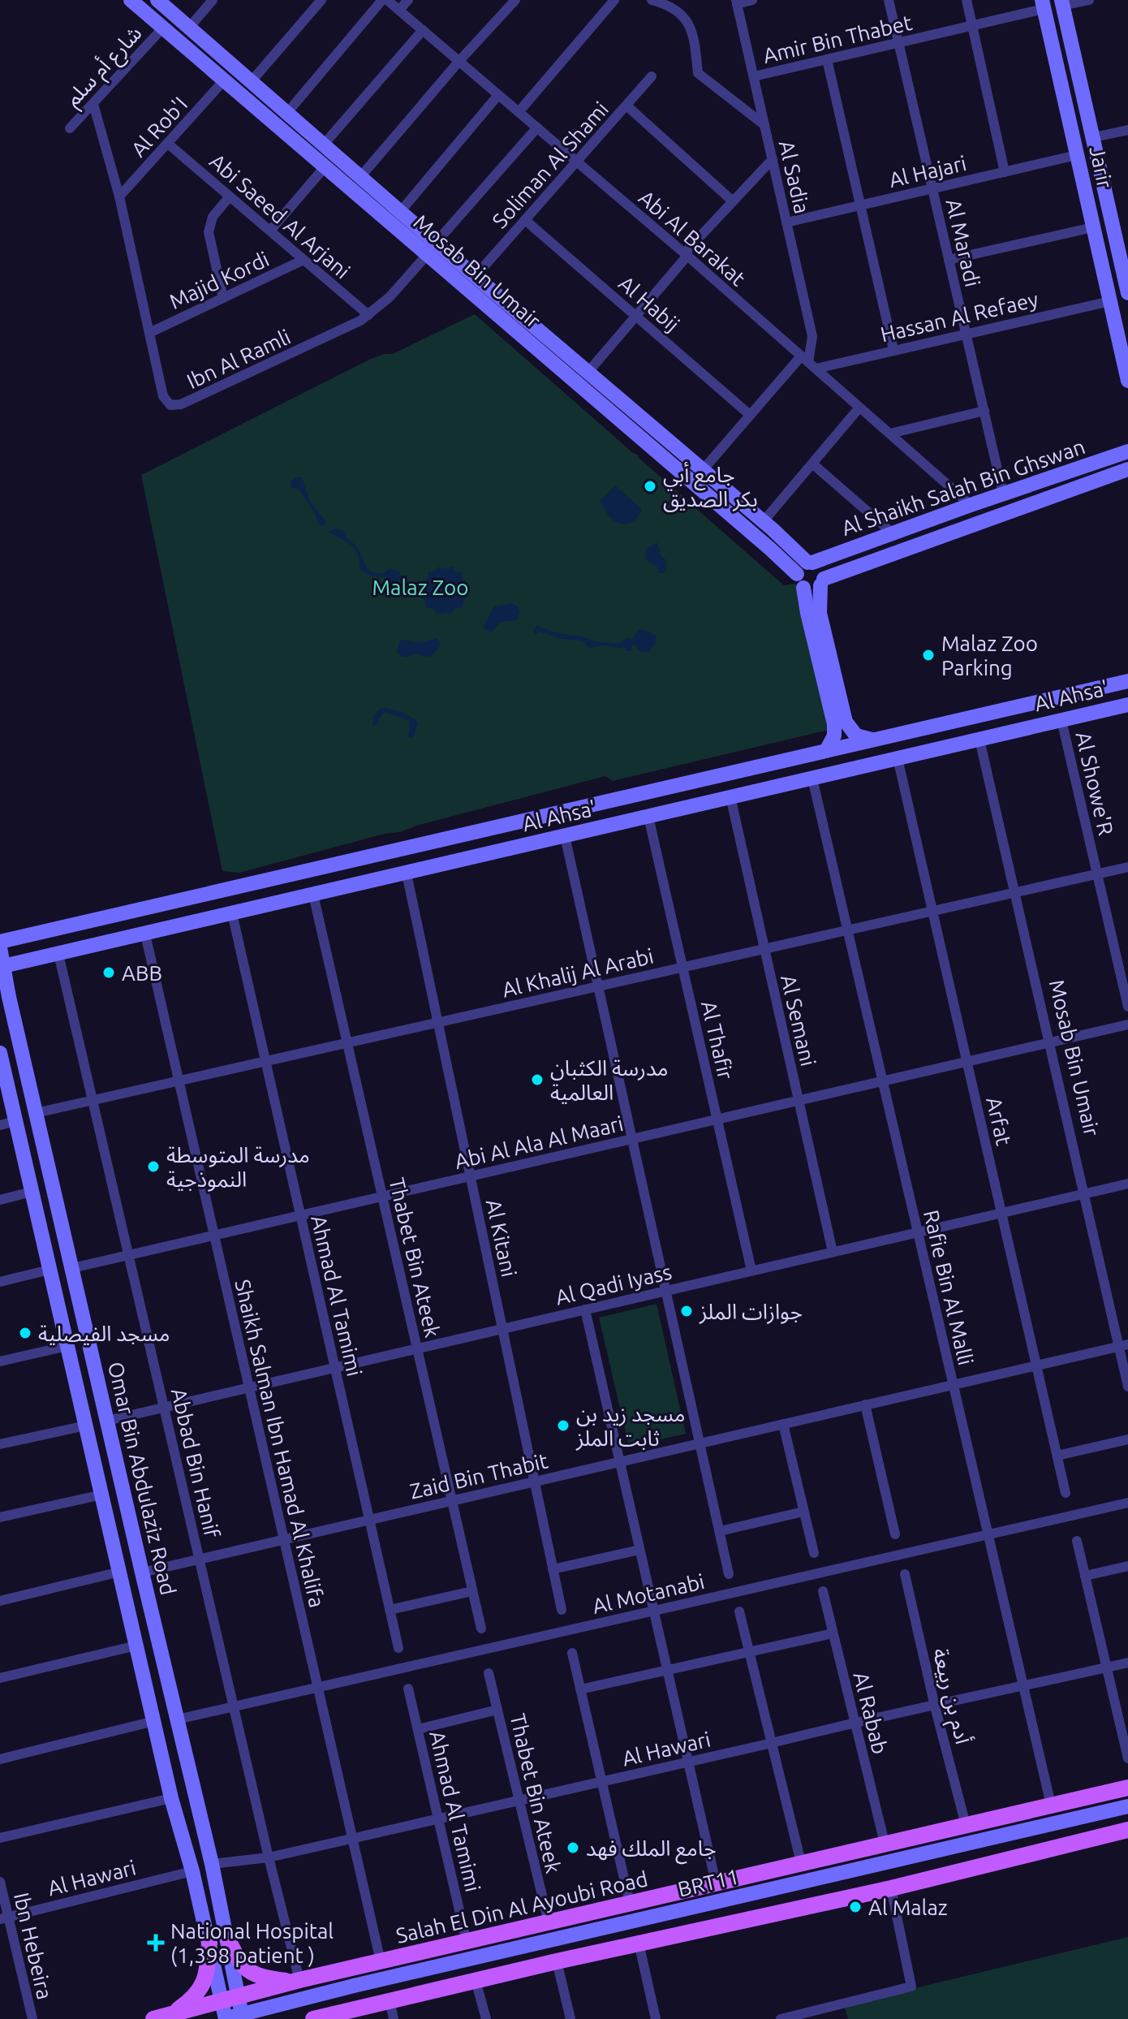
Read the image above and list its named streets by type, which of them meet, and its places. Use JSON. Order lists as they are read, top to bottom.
{
  "streets": {
    "main road": [
      "Jarir",
      "Mosab Bin Umair",
      "Al Shaikh Salah Bin Ghswan",
      "Al Ahsa'",
      "Omar Bin Abdulaziz Road",
      "BRT11",
      "Salah El Din Al Ayoubi Road"
    ],
    "street": [
      "Amir Bin Thabet",
      "شارع أم سلم",
      "Al Rob'I",
      "Soliman Al Shami",
      "Al Hajari",
      "Al Sadia",
      "Abi Saeed Al Arjani",
      "Abi Al Barakat",
      "Al Maradi",
      "Majid Kordi",
      "Al Habij",
      "Hassan Al Refaey",
      "Ibn Al Ramli",
      "Al Showe'R",
      "Al Khalij Al Arabi",
      "Al Semani",
      "Al Thafir",
      "Arfat",
      "Abi Al Ala Al Maari",
      "Al Kitani",
      "Thabet Bin Ateek",
      "Al Qadi Iyass",
      "Rafie Bin Al Malli",
      "Ahmad Al Tamimi",
      "Shaikh Salman Ibn Hamad Al Khalifa",
      "Abbad Bin Hanif",
      "Zaid Bin Thabit",
      "Al Motanabi",
      "أدم بن ربيعة",
      "Al Rabab",
      "Al Hawari",
      "Ibn Hebeira"
    ]
  },
  "crossings": [
    ["Amir Bin Thabet", "Jarir"],
    ["Amir Bin Thabet", "Al Sadia"],
    ["Amir Bin Thabet", "Al Maradi"],
    ["شارع أم سلم", "Mosab Bin Umair"],
    ["شارع أم سلم", "Ibn Al Ramli"],
    ["Al Rob'I", "Abi Saeed Al Arjani"],
    ["Al Rob'I", "Mosab Bin Umair"],
    ["Al Rob'I", "Ibn Al Ramli"],
    ["Soliman Al Shami", "Abi Al Barakat"],
    ["Soliman Al Shami", "Mosab Bin Umair"],
    ["Soliman Al Shami", "Al Habij"],
    ["Jarir", "Al Hajari"],
    ["Jarir", "Hassan Al Refaey"],
    ["Al Hajari", "Al Sadia"],
    ["Al Hajari", "Al Maradi"],
    ["Al Sadia", "Abi Al Barakat"],
    ["Al Sadia", "Hassan Al Refaey"],
    ["Abi Saeed Al Arjani", "Majid Kordi"],
    ["Abi Saeed Al Arjani", "Ibn Al Ramli"],
    ["Abi Al Barakat", "Hassan Al Refaey"],
    ["Abi Al Barakat", "Ibn Al Ramli"],
    ["Abi Al Barakat", "Al Shaikh Salah Bin Ghswan"],
    ["Al Maradi", "Hassan Al Refaey"],
    ["Al Maradi", "Al Shaikh Salah Bin Ghswan"],
    ["Mosab Bin Umair", "Ibn Al Ramli"],
    ["Mosab Bin Umair", "Al Shaikh Salah Bin Ghswan"],
    ["Mosab Bin Umair", "Al Ahsa'"],
    ["Mosab Bin Umair", "Al Khalij Al Arabi"],
    ["Mosab Bin Umair", "Abi Al Ala Al Maari"],
    ["Mosab Bin Umair", "Al Qadi Iyass"],
    ["Mosab Bin Umair", "Zaid Bin Thabit"],
    ["Majid Kordi", "Ibn Al Ramli"],
    ["Al Ahsa'", "Al Showe'R"],
    ["Al Ahsa'", "Al Semani"],
    ["Al Ahsa'", "Al Thafir"],
    ["Al Ahsa'", "Arfat"],
    ["Al Ahsa'", "Al Kitani"],
    ["Al Ahsa'", "Thabet Bin Ateek"],
    ["Al Ahsa'", "Rafie Bin Al Malli"],
    ["Al Ahsa'", "Ahmad Al Tamimi"],
    ["Al Ahsa'", "Shaikh Salman Ibn Hamad Al Khalifa"],
    ["Al Ahsa'", "Abbad Bin Hanif"],
    ["Al Ahsa'", "Omar Bin Abdulaziz Road"],
    ["Al Showe'R", "Al Khalij Al Arabi"],
    ["Al Khalij Al Arabi", "Al Semani"],
    ["Al Khalij Al Arabi", "Al Thafir"],
    ["Al Khalij Al Arabi", "Arfat"],
    ["Al Khalij Al Arabi", "Al Kitani"],
    ["Al Khalij Al Arabi", "Thabet Bin Ateek"],
    ["Al Khalij Al Arabi", "Rafie Bin Al Malli"],
    ["Al Khalij Al Arabi", "Ahmad Al Tamimi"],
    ["Al Khalij Al Arabi", "Shaikh Salman Ibn Hamad Al Khalifa"],
    ["Al Khalij Al Arabi", "Abbad Bin Hanif"],
    ["Al Khalij Al Arabi", "Omar Bin Abdulaziz Road"],
    ["Al Semani", "Abi Al Ala Al Maari"],
    ["Al Semani", "Al Qadi Iyass"],
    ["Al Thafir", "Abi Al Ala Al Maari"],
    ["Al Thafir", "Al Qadi Iyass"],
    ["Arfat", "Abi Al Ala Al Maari"],
    ["Arfat", "Al Qadi Iyass"],
    ["Arfat", "Zaid Bin Thabit"],
    ["Abi Al Ala Al Maari", "Al Kitani"],
    ["Abi Al Ala Al Maari", "Thabet Bin Ateek"],
    ["Abi Al Ala Al Maari", "Rafie Bin Al Malli"],
    ["Abi Al Ala Al Maari", "Ahmad Al Tamimi"],
    ["Abi Al Ala Al Maari", "Shaikh Salman Ibn Hamad Al Khalifa"],
    ["Abi Al Ala Al Maari", "Abbad Bin Hanif"],
    ["Abi Al Ala Al Maari", "Omar Bin Abdulaziz Road"],
    ["Al Kitani", "Al Qadi Iyass"],
    ["Al Kitani", "Zaid Bin Thabit"],
    ["Thabet Bin Ateek", "Al Qadi Iyass"],
    ["Thabet Bin Ateek", "Zaid Bin Thabit"],
    ["Thabet Bin Ateek", "Al Hawari"],
    ["Thabet Bin Ateek", "Salah El Din Al Ayoubi Road"],
    ["Al Qadi Iyass", "Rafie Bin Al Malli"],
    ["Al Qadi Iyass", "Ahmad Al Tamimi"],
    ["Al Qadi Iyass", "Shaikh Salman Ibn Hamad Al Khalifa"],
    ["Al Qadi Iyass", "Abbad Bin Hanif"],
    ["Al Qadi Iyass", "Omar Bin Abdulaziz Road"],
    ["Rafie Bin Al Malli", "Zaid Bin Thabit"],
    ["Rafie Bin Al Malli", "Al Motanabi"],
    ["Rafie Bin Al Malli", "Al Hawari"],
    ["Rafie Bin Al Malli", "Salah El Din Al Ayoubi Road"],
    ["Ahmad Al Tamimi", "Zaid Bin Thabit"],
    ["Ahmad Al Tamimi", "Al Hawari"],
    ["Ahmad Al Tamimi", "Salah El Din Al Ayoubi Road"],
    ["Shaikh Salman Ibn Hamad Al Khalifa", "Zaid Bin Thabit"],
    ["Shaikh Salman Ibn Hamad Al Khalifa", "Al Motanabi"],
    ["Shaikh Salman Ibn Hamad Al Khalifa", "Al Hawari"],
    ["Shaikh Salman Ibn Hamad Al Khalifa", "Salah El Din Al Ayoubi Road"],
    ["Abbad Bin Hanif", "Zaid Bin Thabit"],
    ["Abbad Bin Hanif", "Al Motanabi"],
    ["Abbad Bin Hanif", "Al Hawari"],
    ["Abbad Bin Hanif", "Salah El Din Al Ayoubi Road"],
    ["Zaid Bin Thabit", "Omar Bin Abdulaziz Road"],
    ["Omar Bin Abdulaziz Road", "Al Motanabi"],
    ["Omar Bin Abdulaziz Road", "Al Hawari"],
    ["Omar Bin Abdulaziz Road", "BRT11"],
    ["Omar Bin Abdulaziz Road", "Salah El Din Al Ayoubi Road"],
    ["أدم بن ربيعة", "Al Hawari"],
    ["أدم بن ربيعة", "Salah El Din Al Ayoubi Road"],
    ["Al Rabab", "Al Hawari"],
    ["Al Rabab", "Salah El Din Al Ayoubi Road"],
    ["Al Hawari", "Ibn Hebeira"]
  ],
  "parks": ["Malaz Zoo"],
  "places": {
    "other": [
      "جامع أبي بكر الصديق",
      "Malaz Zoo Parking",
      "ABB",
      "مدرسة الكثبان العالمية",
      "مدرسة المتوسطة النموذجية",
      "جوازات الملز",
      "مسجد الفيصلية",
      "مسجد زيد بن ثابت الملز",
      "جامع الملك فهد",
      "Al Malaz"
    ],
    "health": ["National Hospital (1,398 patient )"]
  }
}
